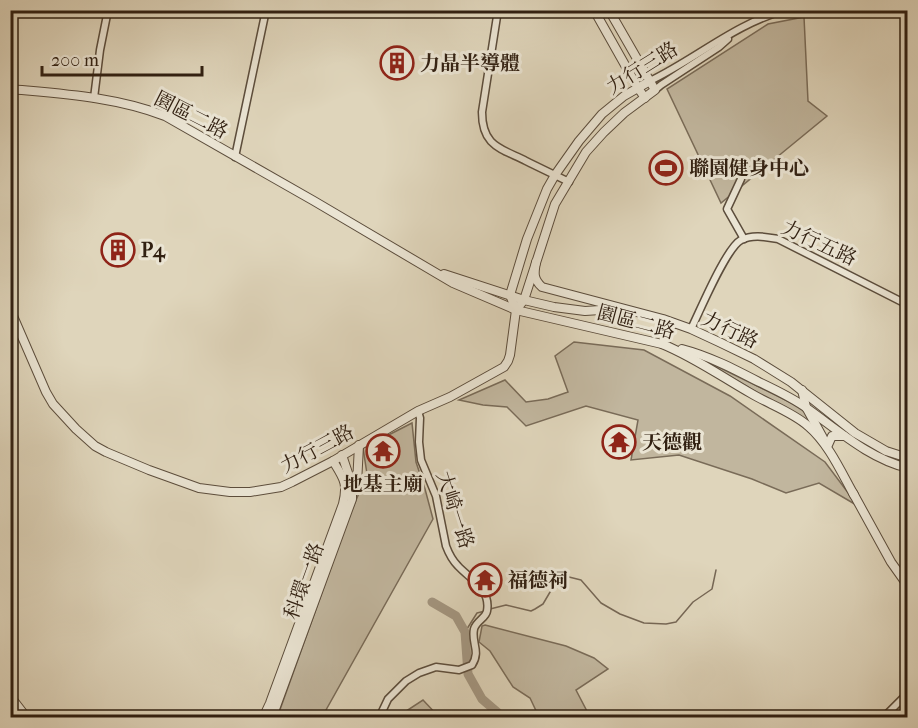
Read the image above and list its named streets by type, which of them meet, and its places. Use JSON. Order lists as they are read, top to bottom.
{
  "streets": {
    "street": [
      "力行三路",
      "園區二路",
      "力行五路",
      "力行路",
      "大崎一路",
      "科環一路"
    ]
  },
  "crossings": [
    ["力行三路", "園區二路"],
    ["力行三路", "力行路"],
    ["力行三路", "大崎一路"],
    ["力行三路", "科環一路"],
    ["園區二路", "力行路"]
  ],
  "places": {
    "building": ["力晶半導體", "P4"],
    "sports": ["聯園健身中心"],
    "temple": ["天德觀", "地基主廟", "福德祠"]
  },
  "scale_bar": "200 m"
}
